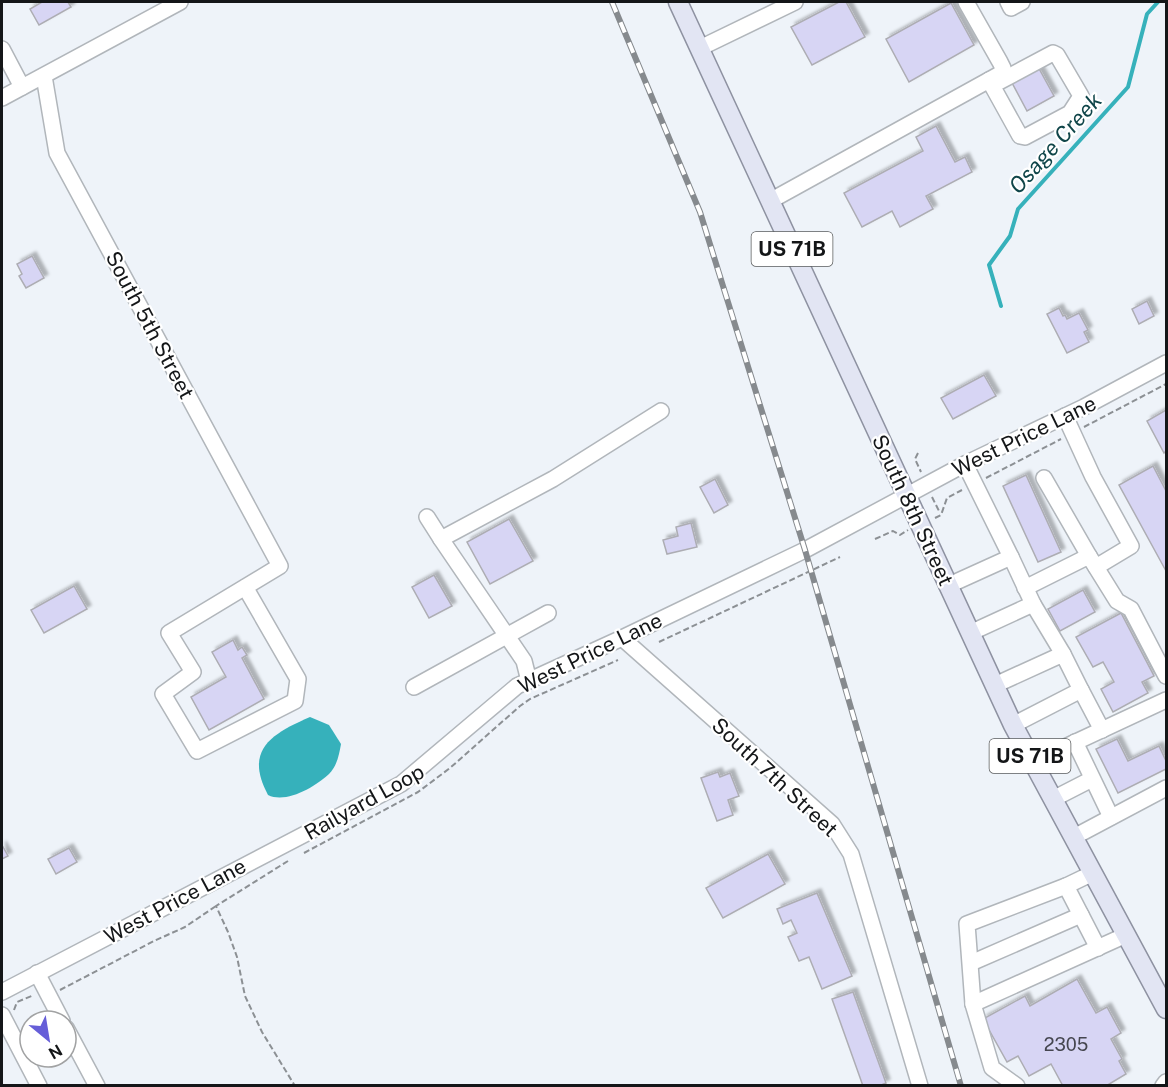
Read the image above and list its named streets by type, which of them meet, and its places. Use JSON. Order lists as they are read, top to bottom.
{
  "streets": {
    "main road": ["US 71B", "South 8th Street"],
    "street": ["South 5th Street", "West Price Lane", "South 7th Street"],
    "path": ["Railyard Loop"]
  },
  "crossings": [
    ["West Price Lane", "South 8th Street"],
    ["West Price Lane", "South 7th Street"]
  ],
  "water": ["Osage Creek"],
  "house_numbers": ["2305"],
  "north": "bottom right"
}
